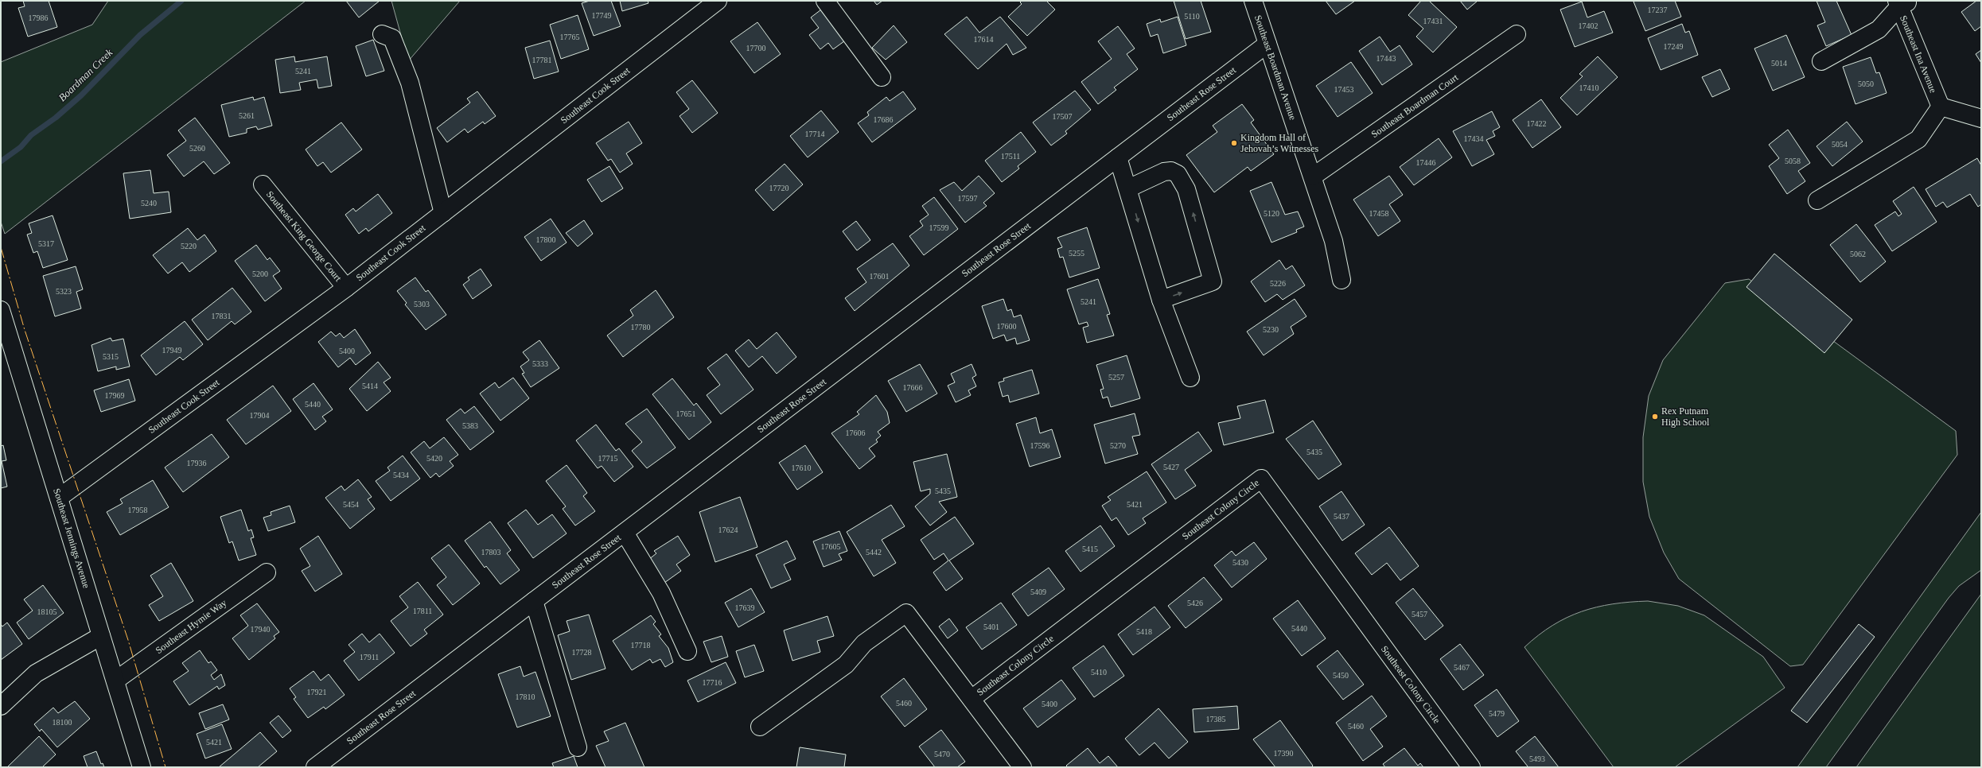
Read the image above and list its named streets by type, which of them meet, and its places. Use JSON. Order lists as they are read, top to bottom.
{
  "streets": {
    "street": [
      "Southeast Ina Avenue",
      "Southeast Boardman Avenue",
      "Southeast Rose Street",
      "Southeast Cook Street",
      "Southeast Boardman Court",
      "Southeast King George Court",
      "Southeast Colony Circle",
      "Southeast Jennings Avenue",
      "Southeast Hymie Way"
    ]
  },
  "crossings": [
    ["Southeast Boardman Avenue", "Southeast Rose Street"],
    ["Southeast Boardman Avenue", "Southeast Boardman Court"],
    ["Southeast Cook Street", "Southeast King George Court"],
    ["Southeast Cook Street", "Southeast Jennings Avenue"],
    ["Southeast Jennings Avenue", "Southeast Hymie Way"]
  ],
  "water": ["Boardman Creek"],
  "places": ["Kingdom Hall of Jehovah’s Witnesses", "Rex Putnam High School"],
  "house_numbers": [
    "17237",
    "17749",
    "5110",
    "17986",
    "17431",
    "17402",
    "17765",
    "17614",
    "17249",
    "17700",
    "17443",
    "17781",
    "5014",
    "5241",
    "5050",
    "17410",
    "17453",
    "5261",
    "17507",
    "17686",
    "17422",
    "17714",
    "17434",
    "5054",
    "5260",
    "17511",
    "5058",
    "17446",
    "17720",
    "17597",
    "5240",
    "5120",
    "17458",
    "17599",
    "17800",
    "5317",
    "5220",
    "5255",
    "5062",
    "5200",
    "17601",
    "5226",
    "5323",
    "5241",
    "5303",
    "17831",
    "17600",
    "17780",
    "5230",
    "17949",
    "5400",
    "5315",
    "5333",
    "5257",
    "5414",
    "17666",
    "17969",
    "5440",
    "17651",
    "17904",
    "5383",
    "17606",
    "17596",
    "5270",
    "5435",
    "5420",
    "17715",
    "17936",
    "5427",
    "17610",
    "5434",
    "5435",
    "5454",
    "5421",
    "17958",
    "5437",
    "17624",
    "17605",
    "5415",
    "17803",
    "5442",
    "5430",
    "5409",
    "5426",
    "17639",
    "17811",
    "18105",
    "5457",
    "5401",
    "5440",
    "17940",
    "5418",
    "17718",
    "17728",
    "17911",
    "5467",
    "5410",
    "5450",
    "17716",
    "17921",
    "17810",
    "5460",
    "5400",
    "5479",
    "17385",
    "18100",
    "5460",
    "5421",
    "17390",
    "5470",
    "5493"
  ]
}
